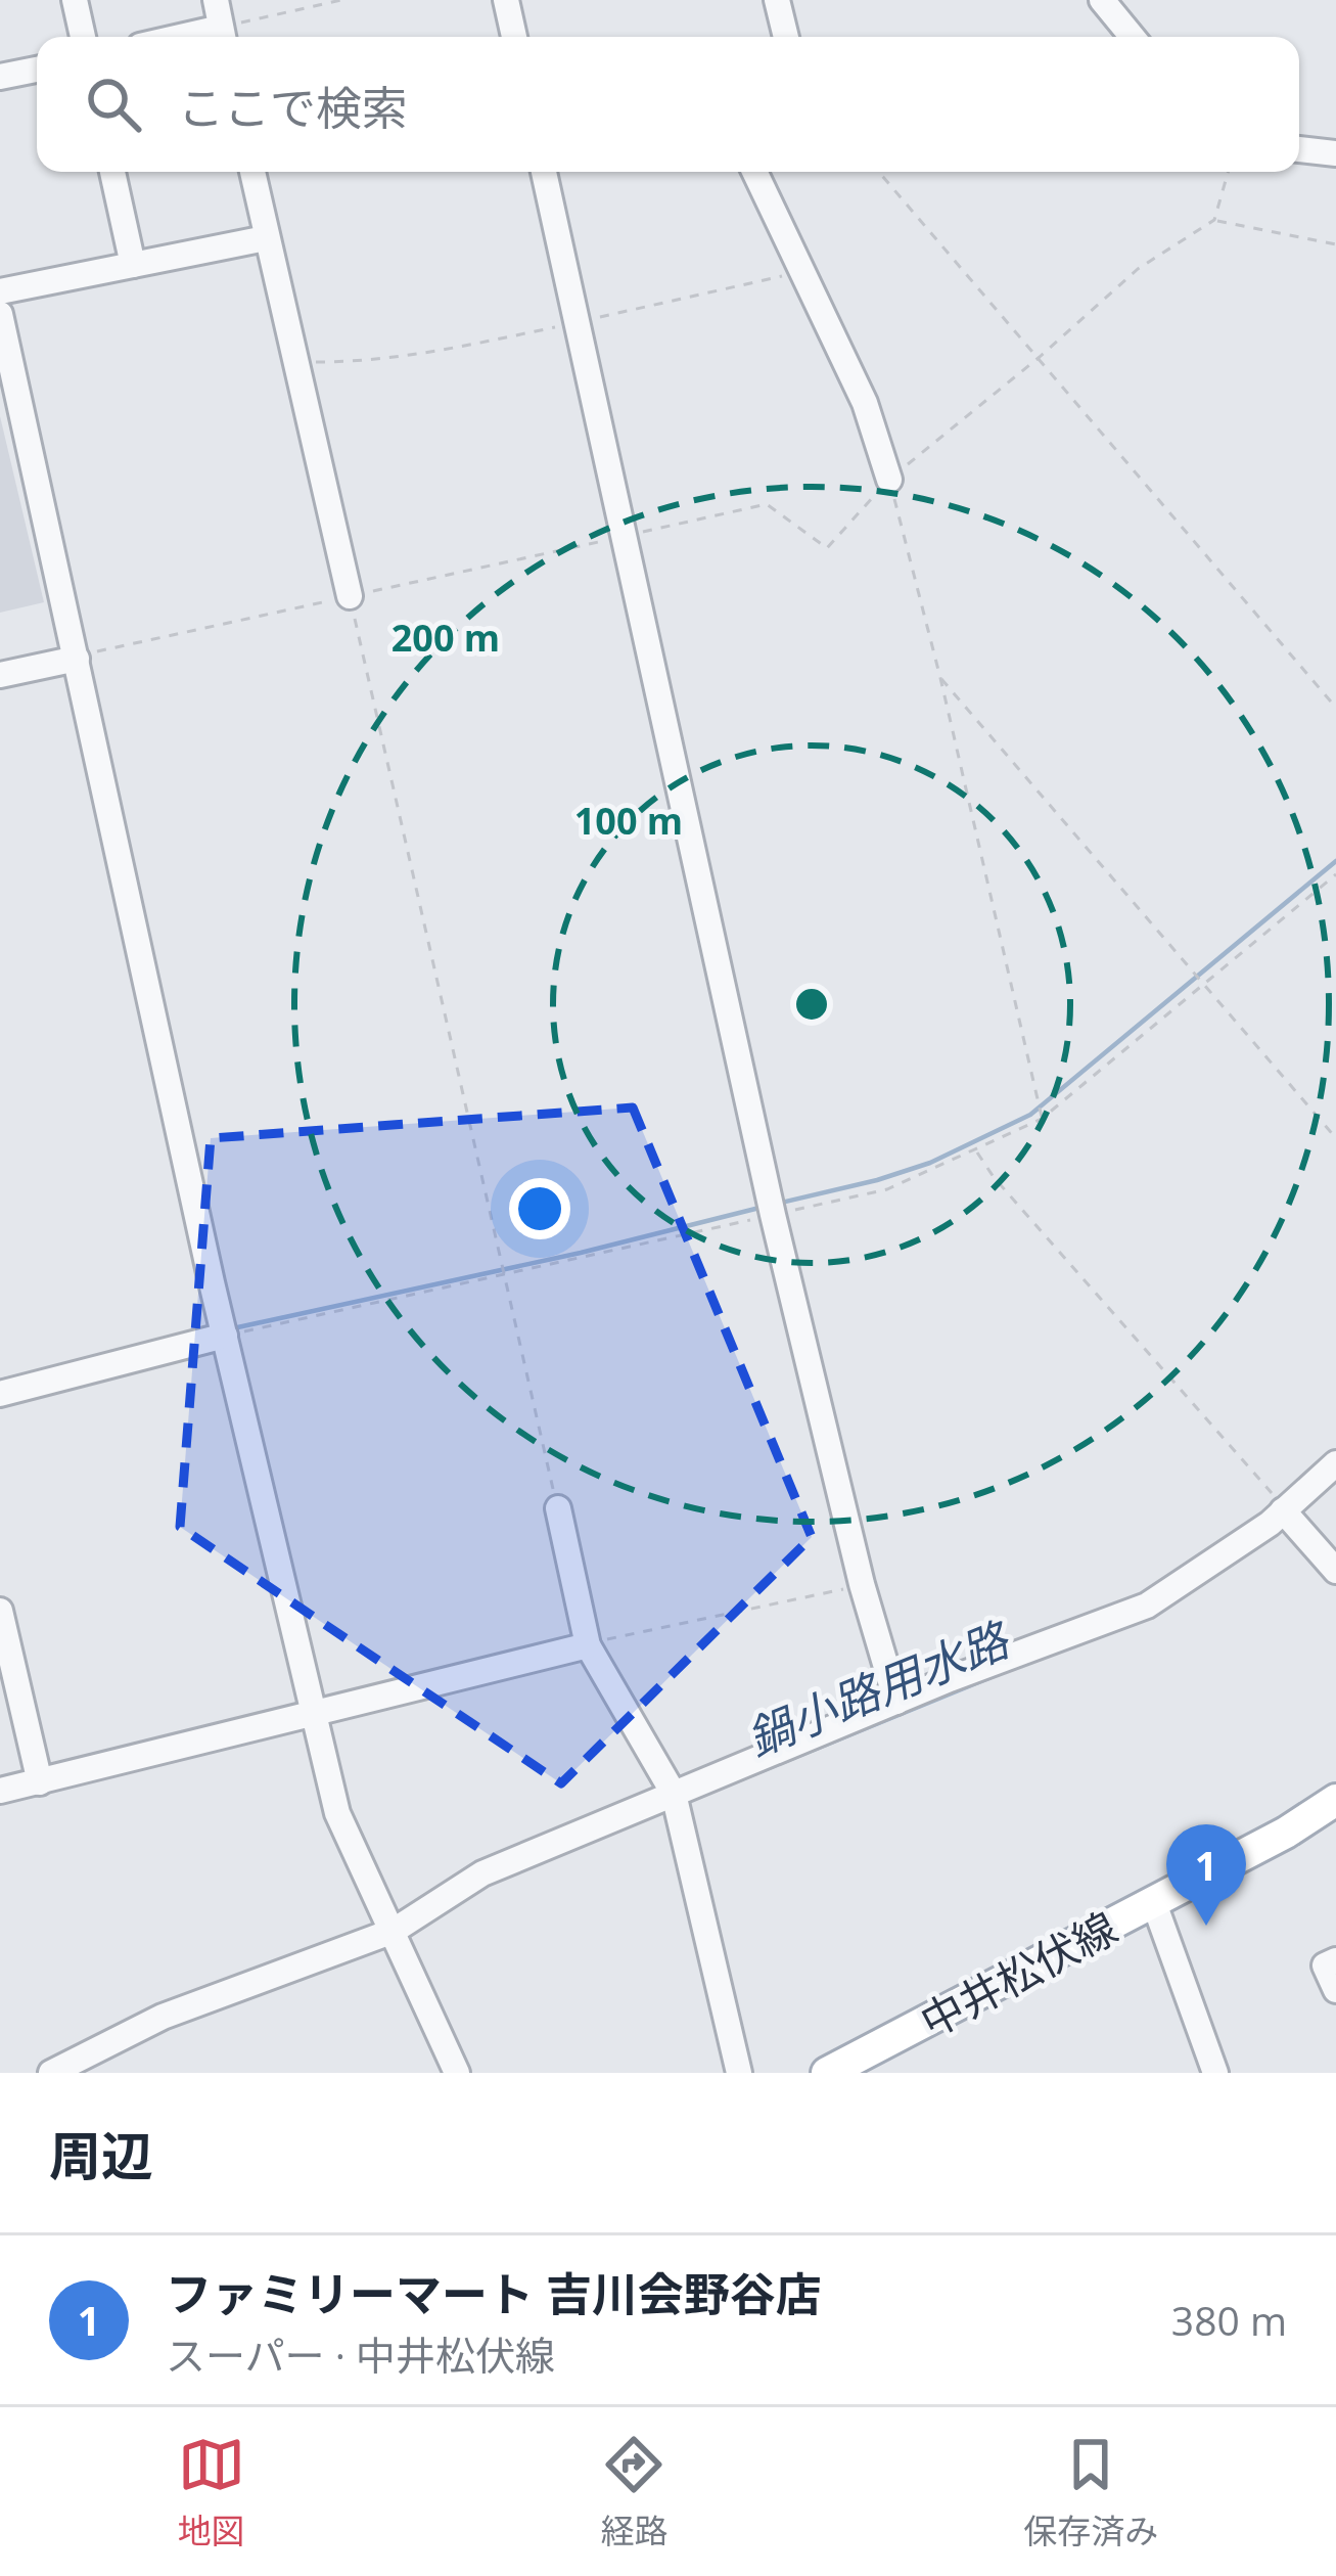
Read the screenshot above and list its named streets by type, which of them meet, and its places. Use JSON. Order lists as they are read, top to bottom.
{
  "streets": {
    "main road": ["中井松伏線"]
  },
  "water": ["鍋小路用水路"],
  "page": {
    "search": "ここで検索",
    "pins": "1",
    "heading": "周辺",
    "list": [
      {
        "mark": "1",
        "name": "ファミリーマート 吉川会野谷店",
        "note": "スーパー · 中井松伏線",
        "value": "380 m"
      }
    ],
    "nav": ["地図", "経路", "保存済み"]
  },
  "rings": ["200 m", "100 m"]
}
